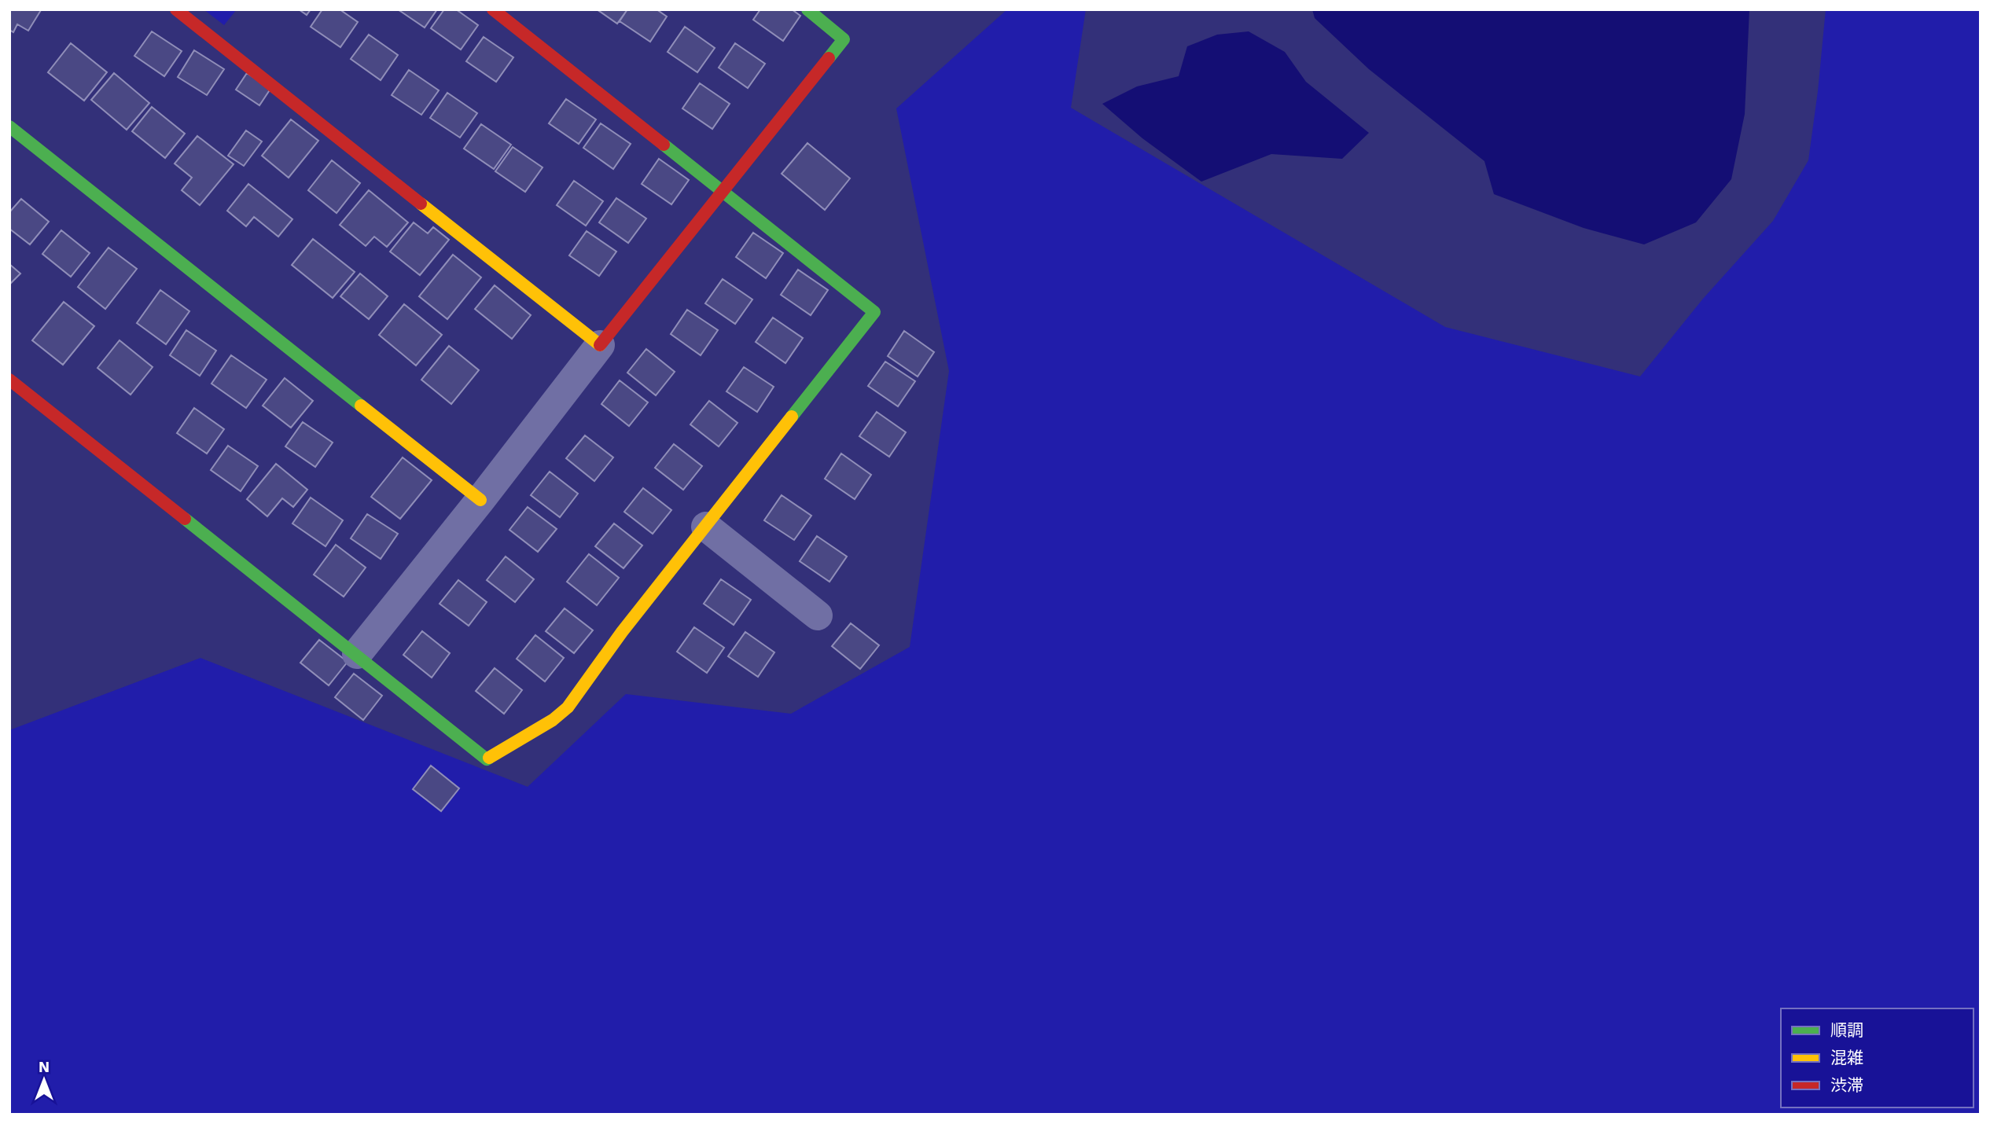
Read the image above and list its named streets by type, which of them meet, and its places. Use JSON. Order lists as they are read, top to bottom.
{
  "legend": ["順調", "混雑", "渋滞"],
  "north": "top"
}
